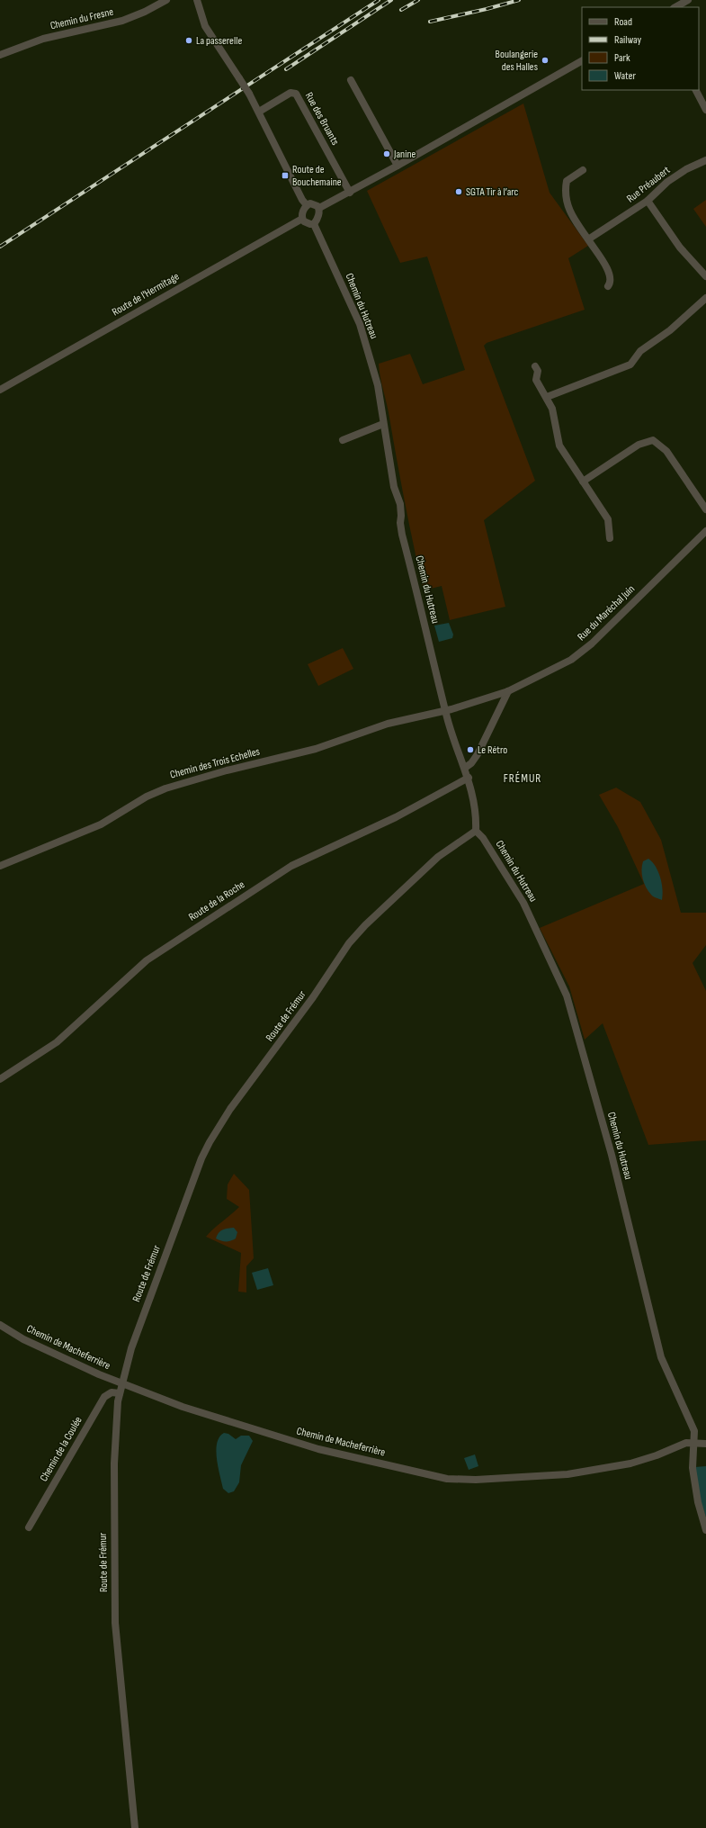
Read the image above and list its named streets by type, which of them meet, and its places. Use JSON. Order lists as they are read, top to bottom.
{
  "streets": {
    "street": [
      "Chemin du Fresne",
      "Rue des Bruants",
      "Rue Préaubert",
      "Route de l'Hermitage",
      "Chemin du Hutreau",
      "Rue du Maréchal Juin",
      "Chemin des Trois Echelles",
      "Route de la Roche",
      "Route de Frémur",
      "Chemin de Macheferrière",
      "Chemin de la Coulée"
    ]
  },
  "crossings": [
    ["Chemin du Hutreau", "Rue du Maréchal Juin"],
    ["Chemin du Hutreau", "Chemin des Trois Echelles"],
    ["Chemin du Hutreau", "Route de la Roche"],
    ["Chemin du Hutreau", "Route de Frémur"],
    ["Chemin du Hutreau", "Chemin de Macheferrière"],
    ["Rue du Maréchal Juin", "Chemin des Trois Echelles"],
    ["Route de Frémur", "Chemin de Macheferrière"],
    ["Route de Frémur", "Chemin de la Coulée"]
  ],
  "districts": ["FRÉMUR"],
  "places": {
    "other": [
      "La passerelle",
      "Boulangerie des Halles",
      "Janine",
      "SGTA Tir à l’arc",
      "Le Rétro"
    ],
    "transit": ["Route de Bouchemaine"]
  },
  "legend": [
    "Road",
    "Railway",
    "Park",
    "Water"
  ]
}
